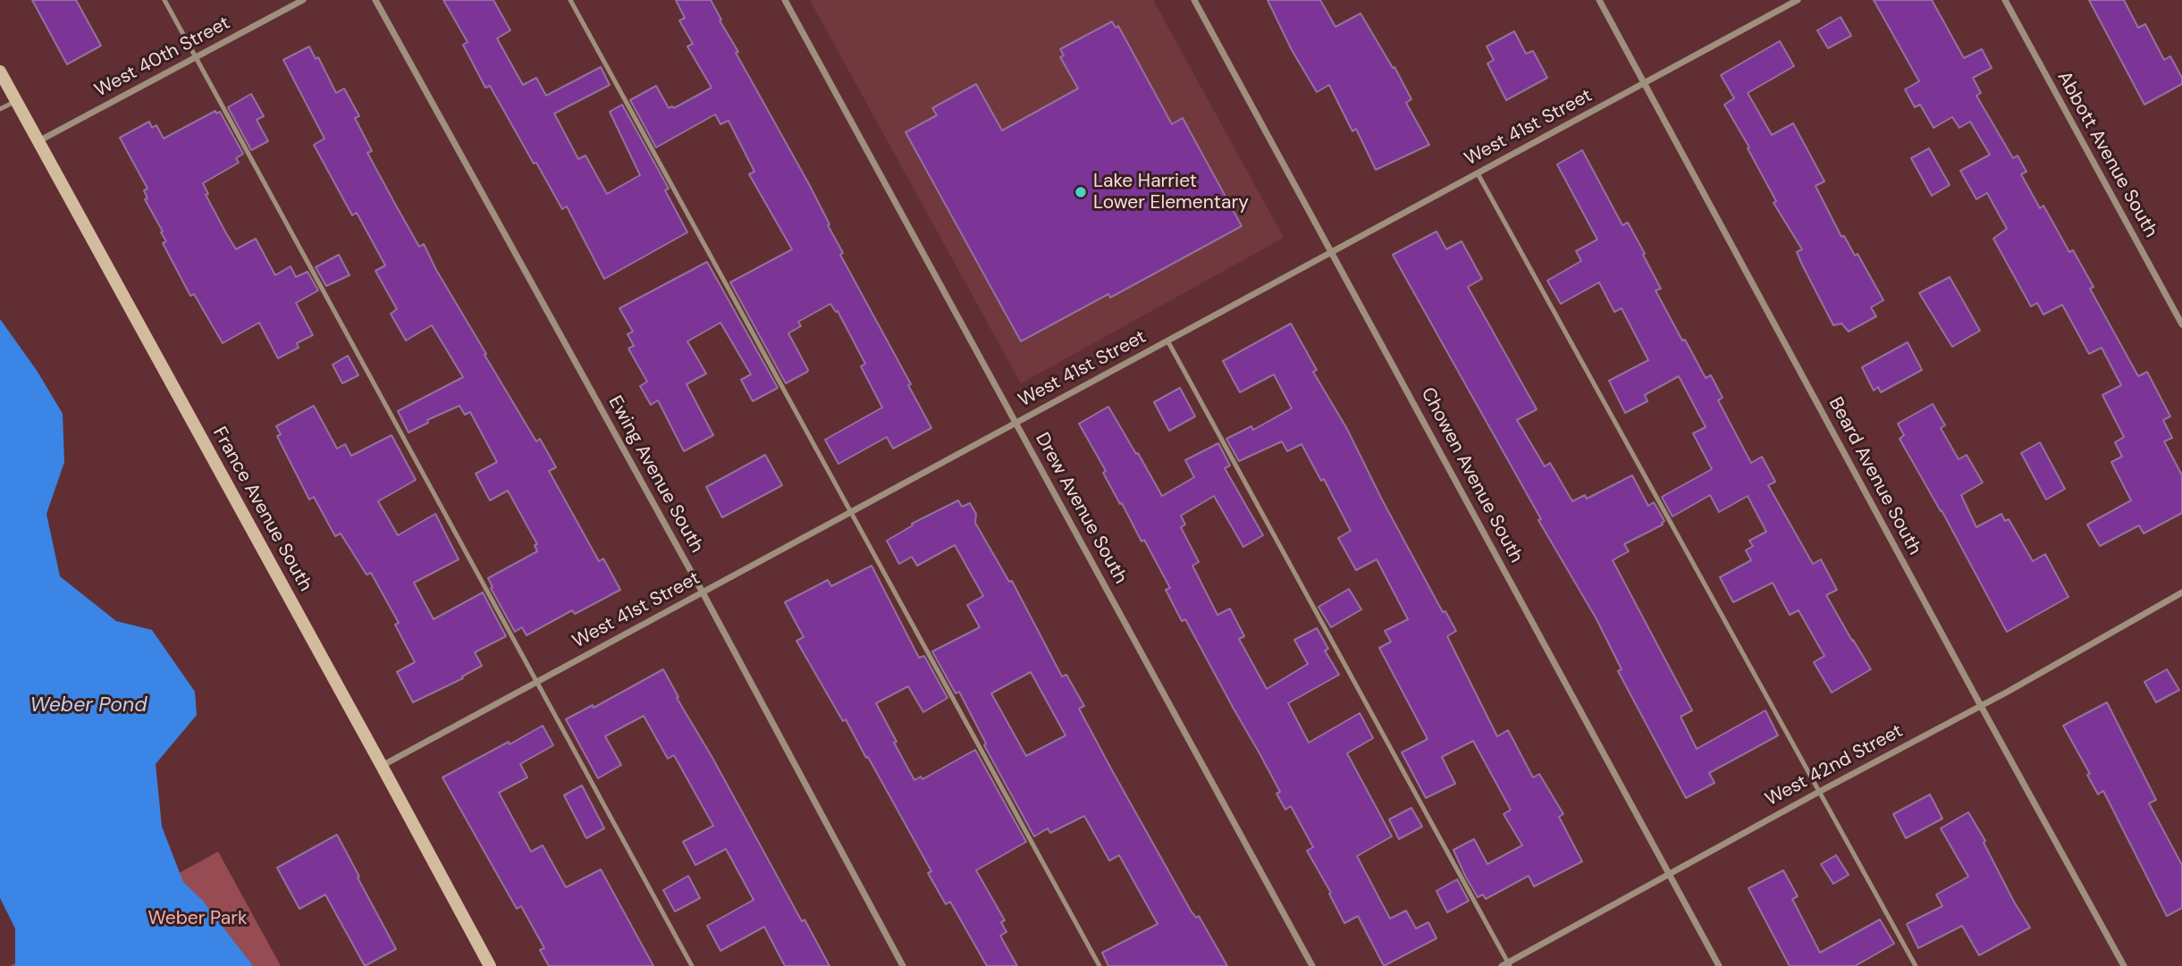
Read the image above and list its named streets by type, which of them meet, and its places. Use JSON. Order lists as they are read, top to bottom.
{
  "streets": {
    "main road": ["France Avenue South"],
    "street": [
      "West 40th Street",
      "West 41st Street",
      "Abbott Avenue South",
      "Ewing Avenue South",
      "Chowen Avenue South",
      "Beard Avenue South",
      "Drew Avenue South",
      "West 42nd Street"
    ]
  },
  "crossings": [
    ["West 40th Street", "France Avenue South"],
    ["West 41st Street", "Ewing Avenue South"],
    ["West 41st Street", "Chowen Avenue South"],
    ["West 41st Street", "Beard Avenue South"],
    ["West 41st Street", "Drew Avenue South"],
    ["West 41st Street", "France Avenue South"],
    ["Chowen Avenue South", "West 42nd Street"],
    ["Beard Avenue South", "West 42nd Street"]
  ],
  "water": ["Weber Pond"],
  "parks": ["Weber Park"],
  "places": ["Lake Harriet Lower Elementary"]
}
